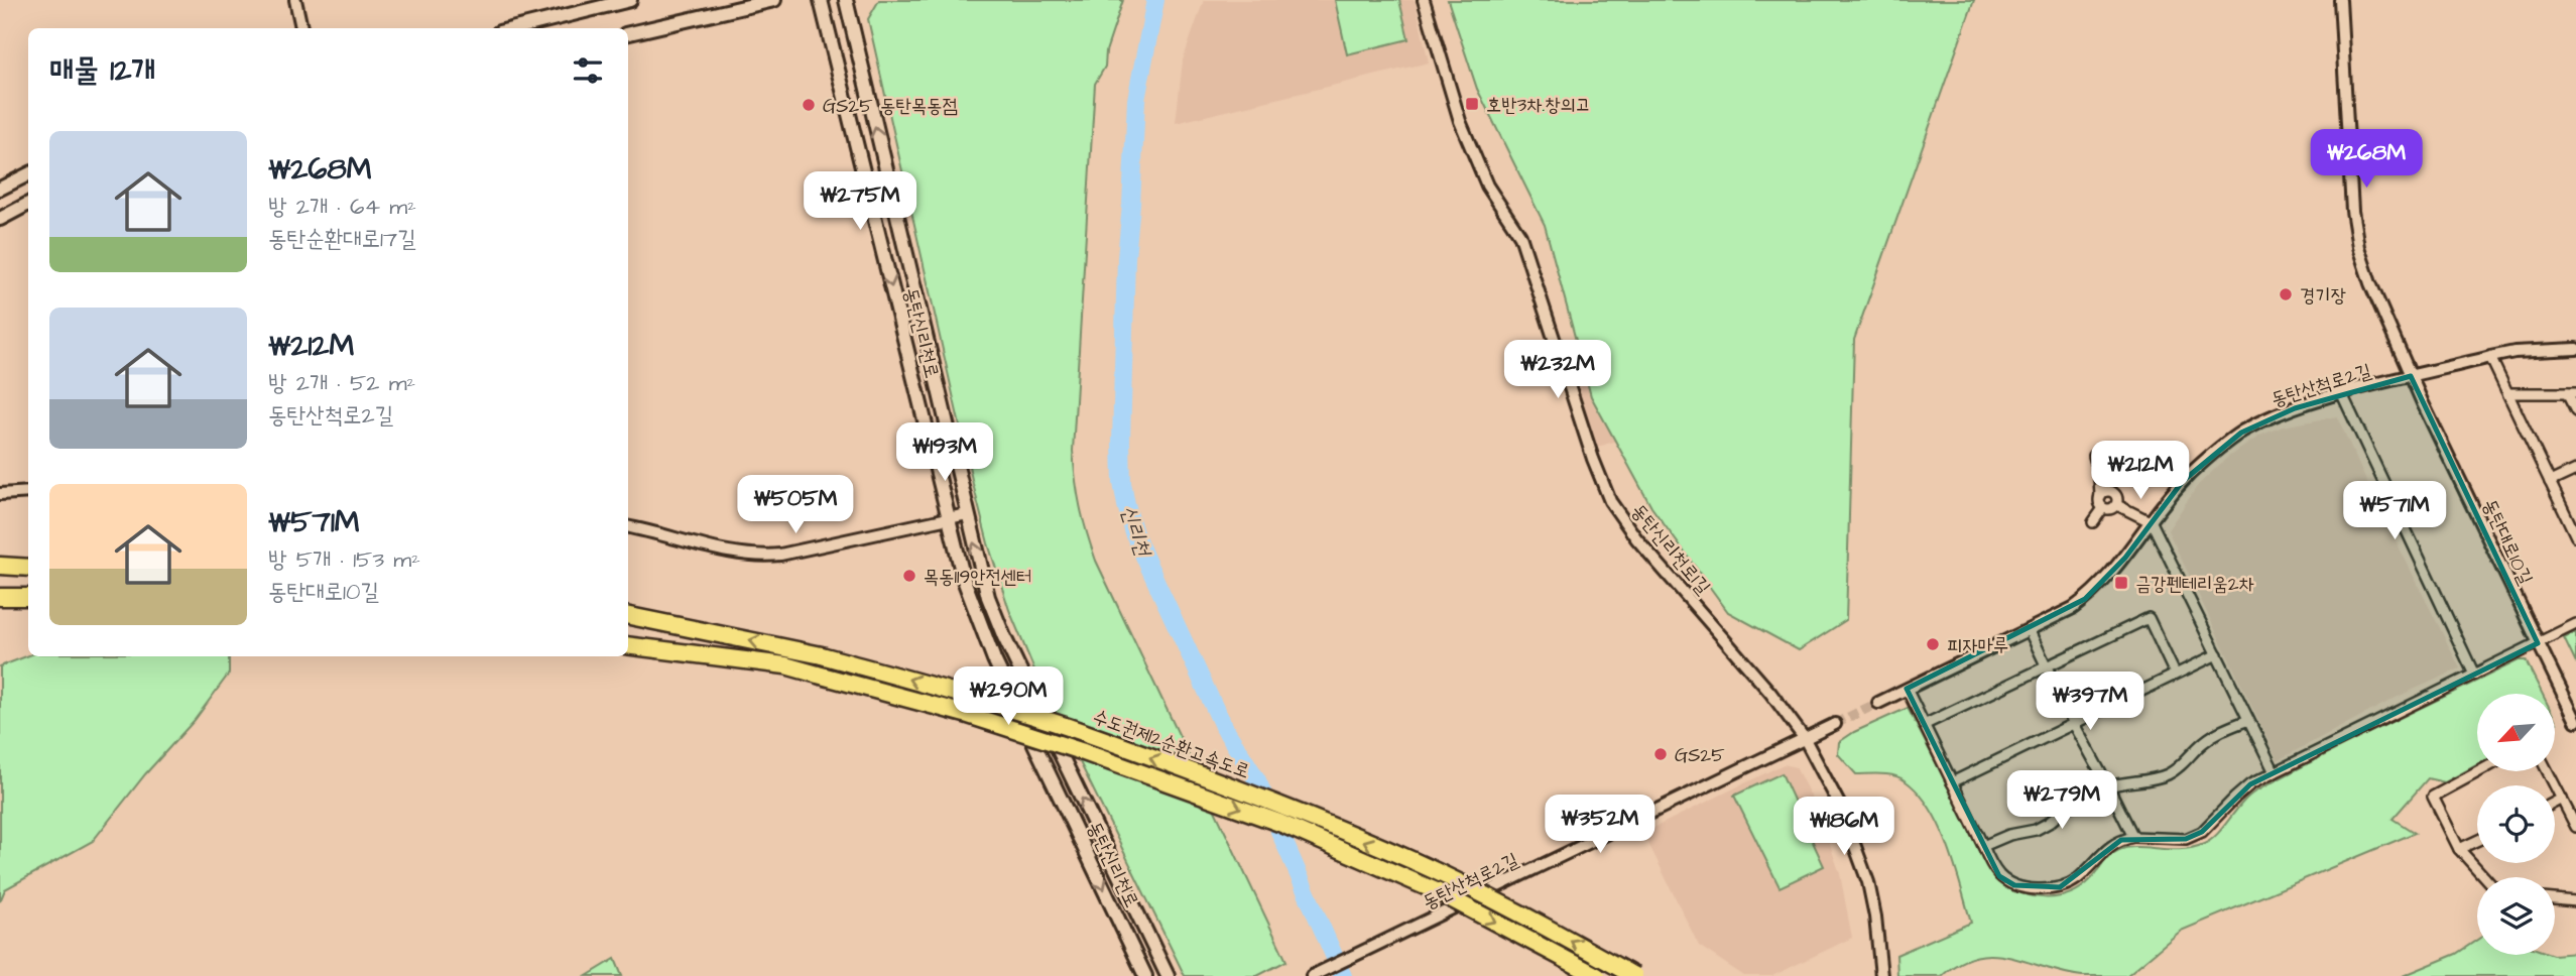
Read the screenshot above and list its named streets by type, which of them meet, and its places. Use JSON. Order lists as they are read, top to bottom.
{
  "streets": {
    "highway": ["수도권제2순환고속도로"],
    "main road": ["동탄신리천로"],
    "street": ["동탄산척로2길", "동탄대로10길", "동탄신리천로1길"]
  },
  "crossings": [
    ["동탄산척로2길", "동탄대로10길"],
    ["동탄산척로2길", "동탄신리천로1길"]
  ],
  "water": ["신리천"],
  "places": {
    "transit": ["호반3차.창의고", "금강펜테리움2차"],
    "other": [
      "GS25 동탄목동점",
      "경기장",
      "목동119안전센터",
      "피자마루",
      "GS25"
    ]
  },
  "north": "bottom left",
  "page": {
    "heading": "매물 12개",
    "list": [
      {
        "name": "₩268M",
        "note": "방 2개 · 64 m² · 동탄순환대로17길"
      },
      {
        "name": "₩212M",
        "note": "방 2개 · 52 m² · 동탄산척로2길"
      },
      {
        "name": "₩571M",
        "note": "방 5개 · 153 m² · 동탄대로10길"
      }
    ],
    "price": [
      "₩268M",
      "₩275M",
      "₩232M",
      "₩193M",
      "₩212M",
      "₩505M",
      "₩571M",
      "₩290M",
      "₩397M",
      "₩279M",
      "₩352M",
      "₩186M"
    ]
  }
}
